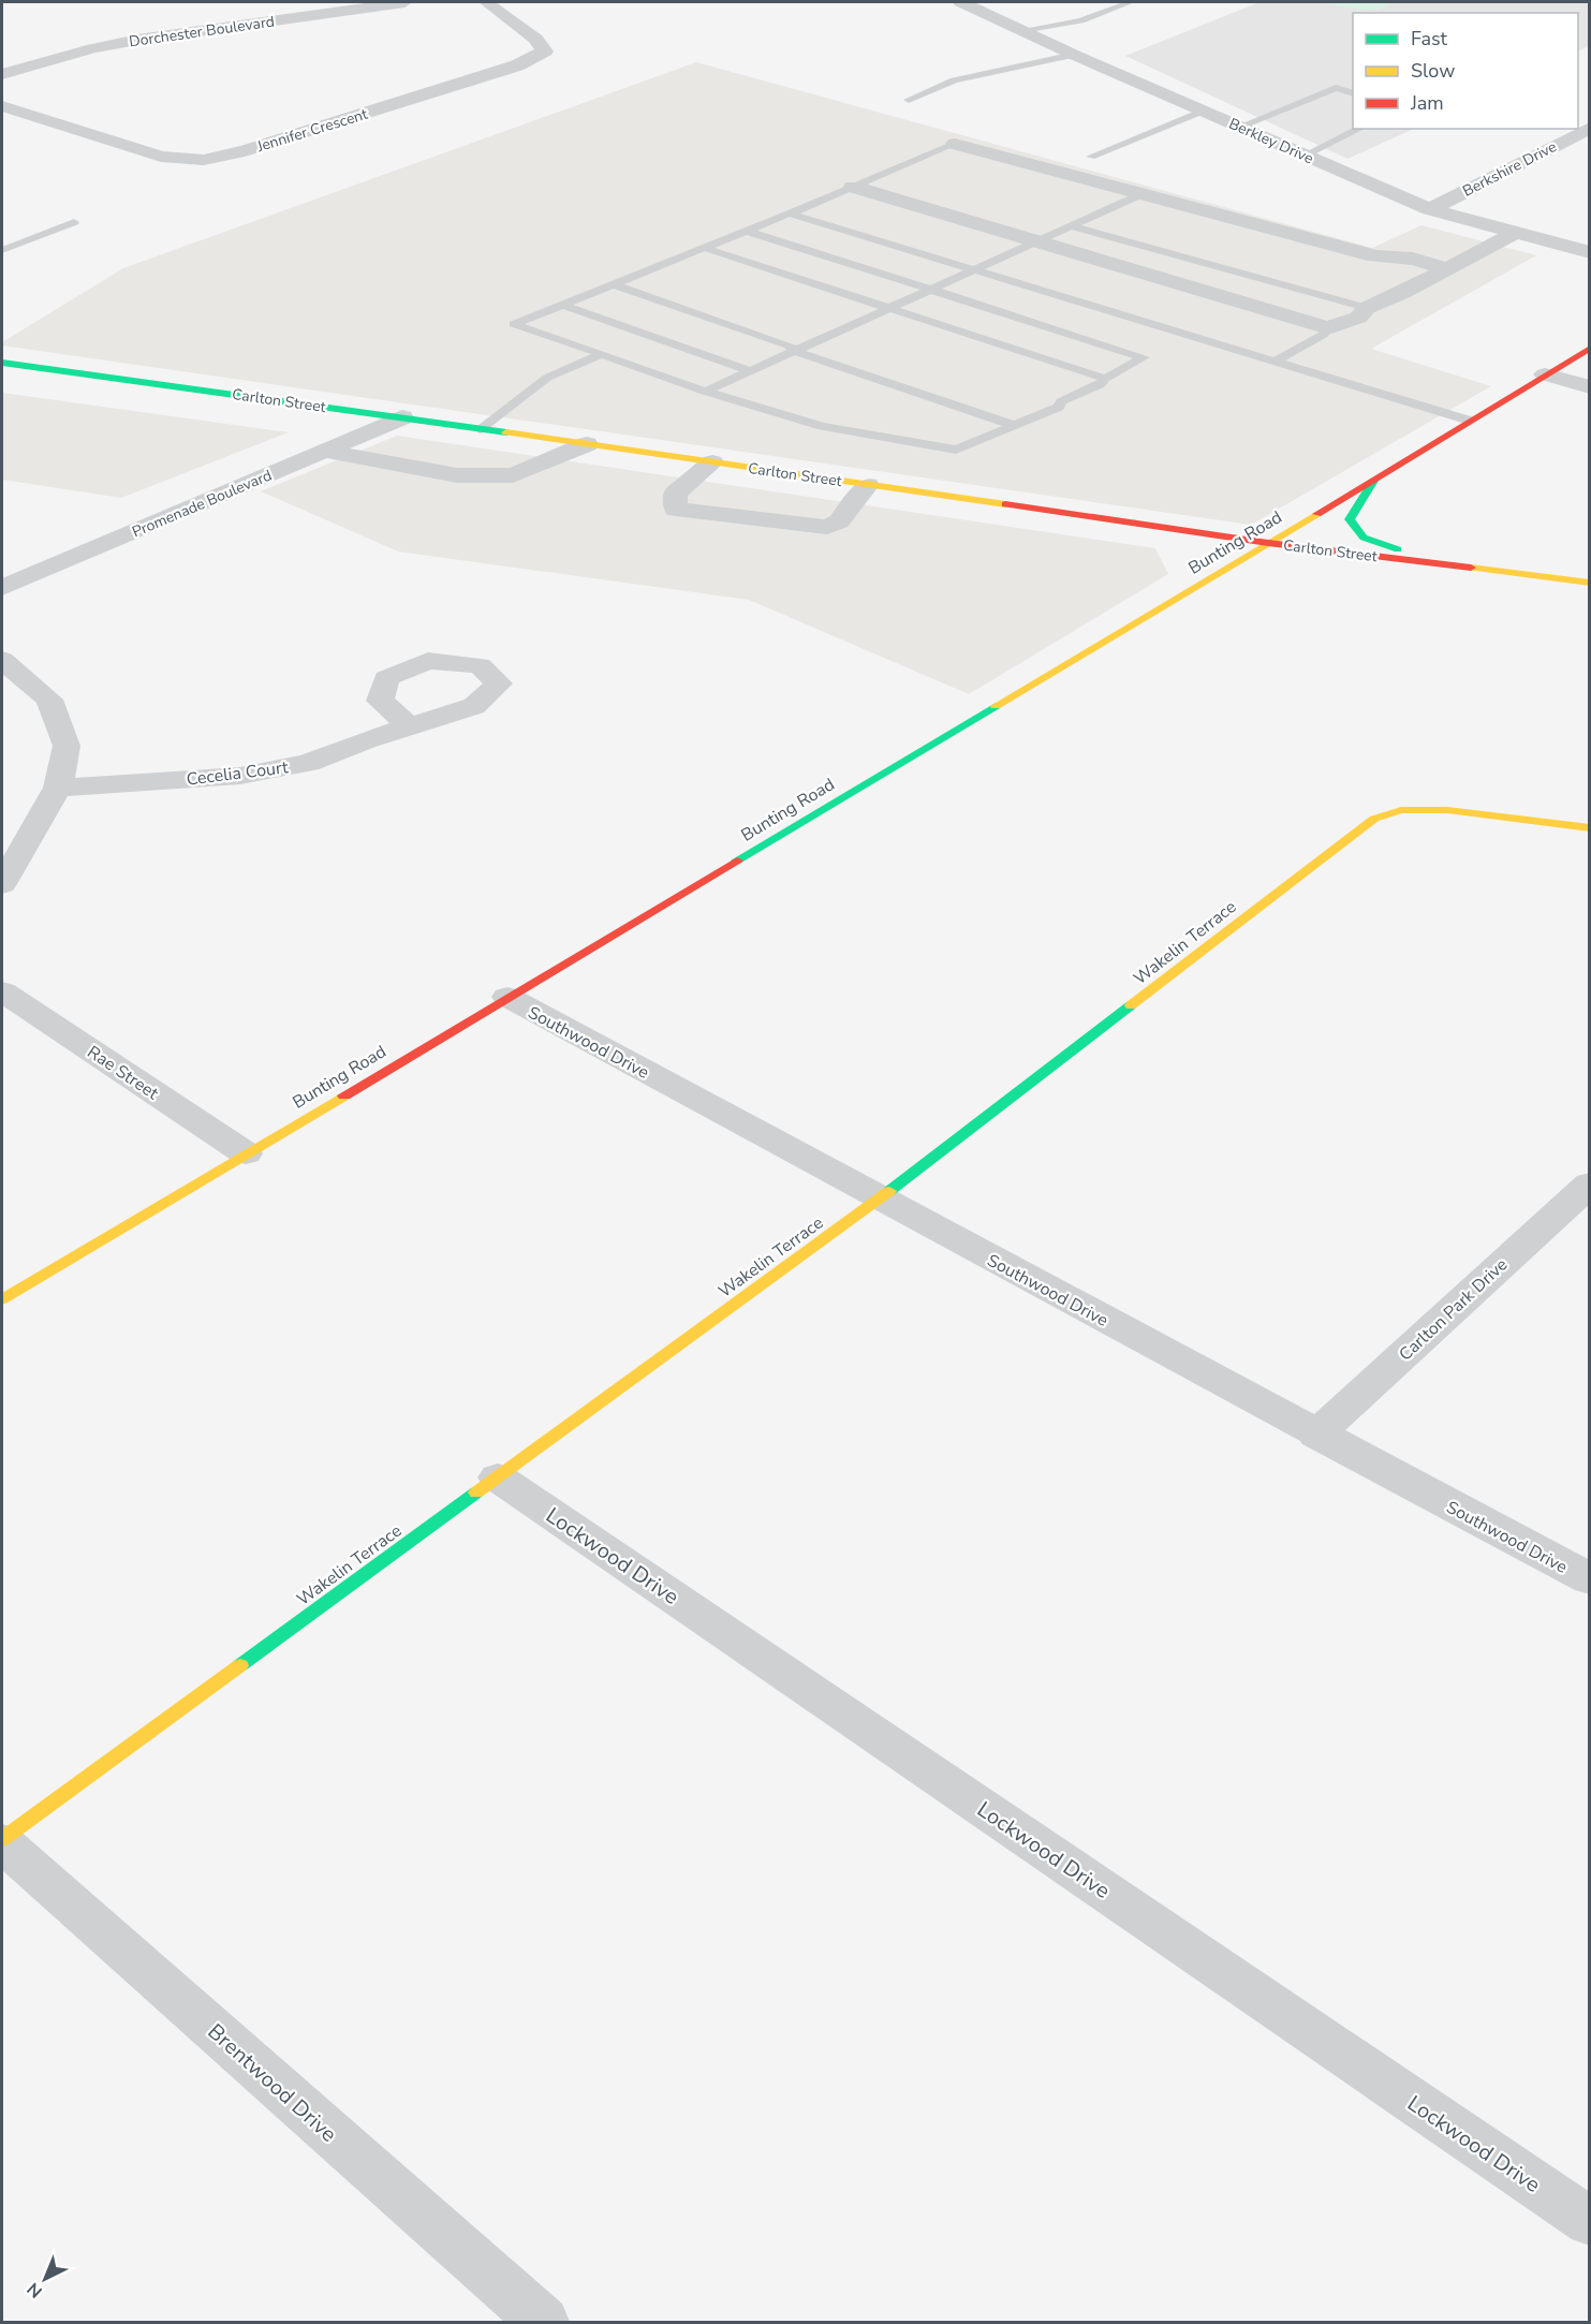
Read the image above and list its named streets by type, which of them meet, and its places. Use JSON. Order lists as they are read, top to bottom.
{
  "streets": {
    "main road": ["Carlton Street", "Bunting Road", "Wakelin Terrace"],
    "street": [
      "Dorchester Boulevard",
      "Jennifer Crescent",
      "Berkley Drive",
      "Berkshire Drive",
      "Promenade Boulevard",
      "Cecelia Court",
      "Southwood Drive",
      "Rae Street",
      "Carlton Park Drive",
      "Lockwood Drive",
      "Brentwood Drive"
    ]
  },
  "crossings": [
    ["Berkley Drive", "Berkshire Drive"],
    ["Carlton Street", "Promenade Boulevard"],
    ["Carlton Street", "Bunting Road"],
    ["Bunting Road", "Southwood Drive"],
    ["Bunting Road", "Rae Street"],
    ["Wakelin Terrace", "Southwood Drive"],
    ["Wakelin Terrace", "Lockwood Drive"],
    ["Wakelin Terrace", "Brentwood Drive"],
    ["Southwood Drive", "Carlton Park Drive"]
  ],
  "legend": ["Fast", "Slow", "Jam"],
  "north": "bottom left"
}
